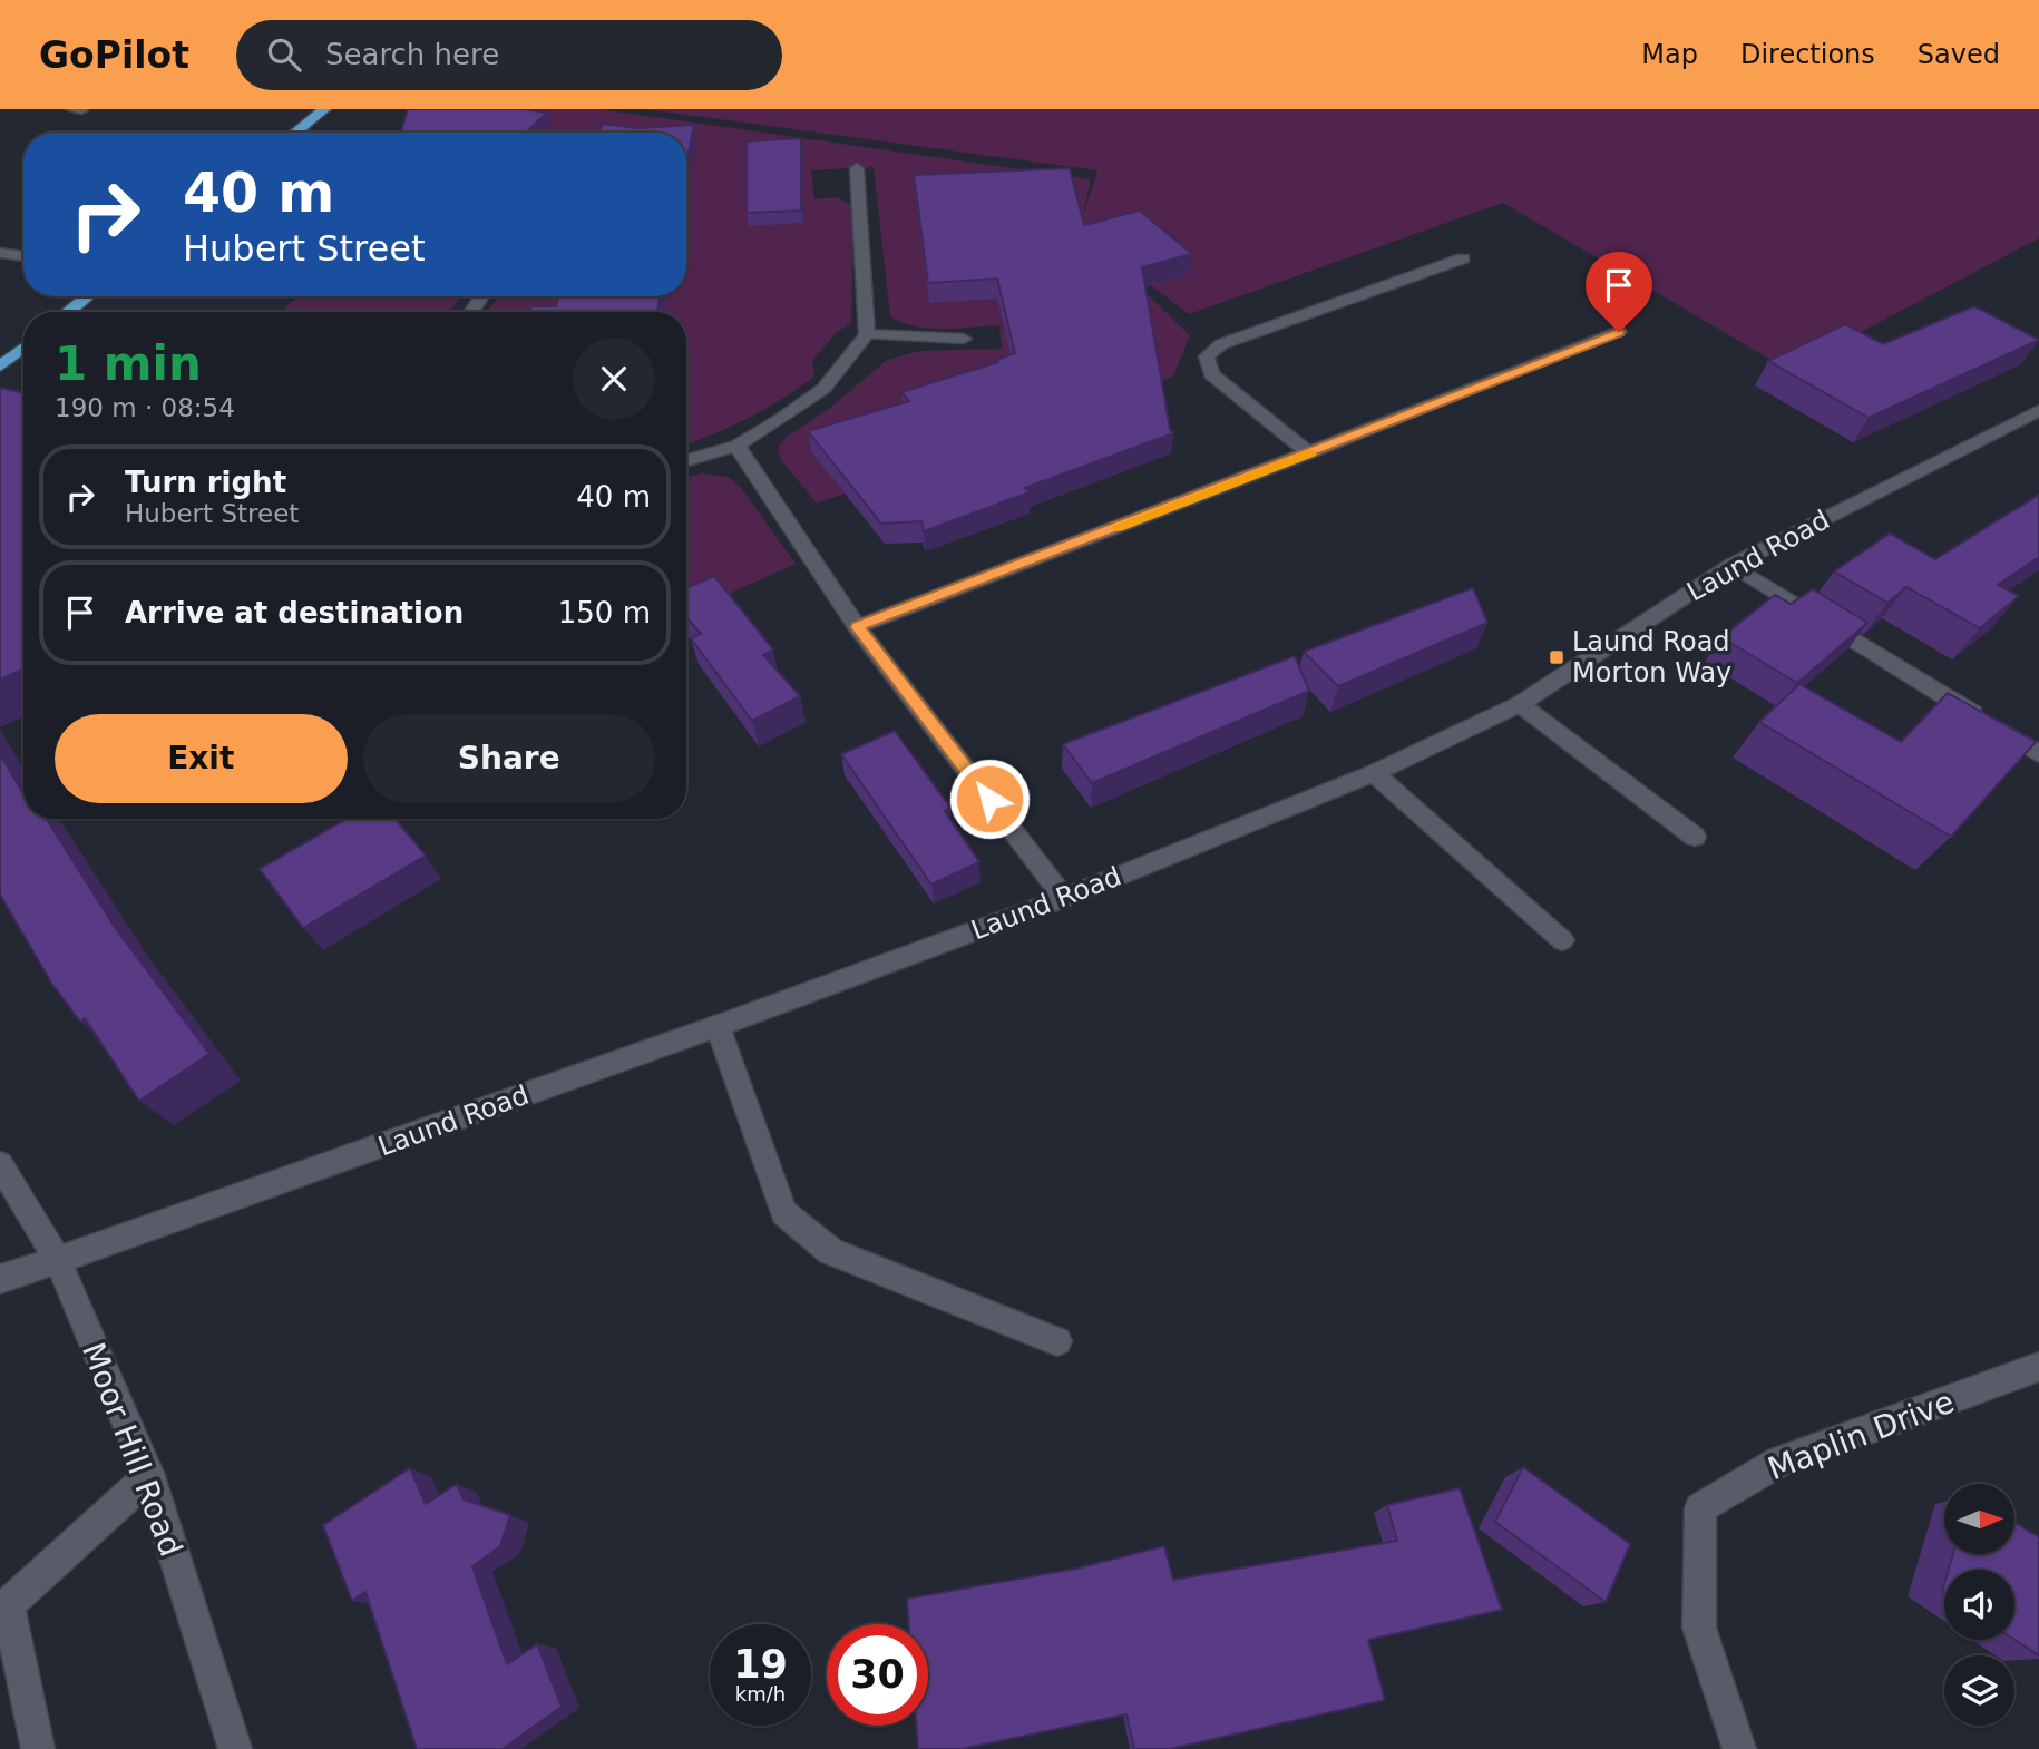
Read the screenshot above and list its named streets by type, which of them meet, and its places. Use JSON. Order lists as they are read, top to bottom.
{
  "streets": {
    "street": ["Laund Road", "Maplin Drive", "Moor Hill Road"]
  },
  "crossings": [
    ["Laund Road", "Moor Hill Road"]
  ],
  "places": {
    "transit": ["Laund Road Morton Way"]
  },
  "north": "right",
  "page": {
    "header": "GoPilot",
    "search": "Search here",
    "nav": ["Map", "Directions", "Saved"],
    "turn": ["40 m", "Hubert Street"],
    "heading": ["1 min", "190 m · 08:54"],
    "list": [
      {
        "name": "Turn right",
        "note": "Hubert Street",
        "value": "40 m"
      },
      {
        "name": "Arrive at destination",
        "value": "150 m"
      }
    ],
    "buttons": ["Exit", "Share"],
    "speed": "19 km/h",
    "limit": "30"
  }
}
